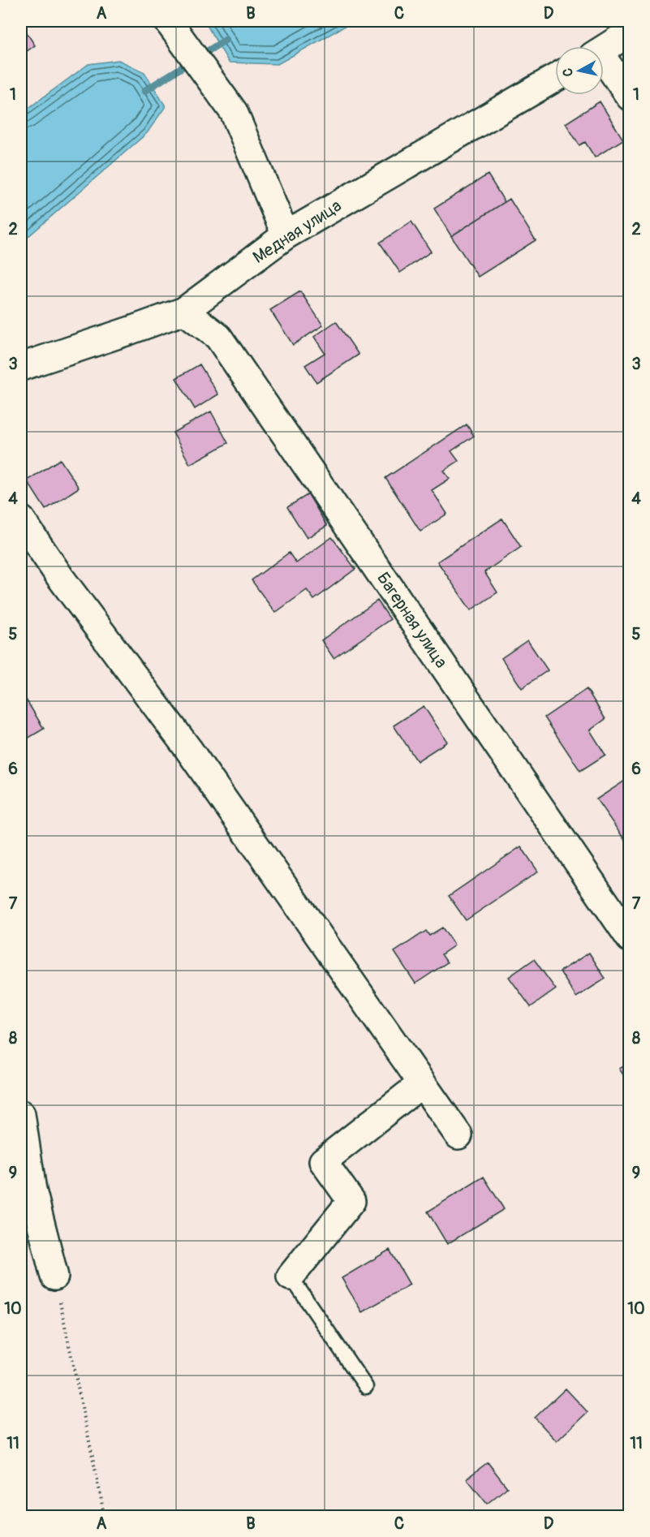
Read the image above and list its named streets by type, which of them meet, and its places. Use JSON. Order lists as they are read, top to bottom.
{
  "streets": {
    "street": ["Медная улица", "Багерная улица"]
  },
  "crossings": [
    ["Медная улица", "Багерная улица"]
  ],
  "north": "left",
  "grid": {
    "columns": [
      "A",
      "B",
      "C",
      "D"
    ],
    "rows": [
      "1",
      "2",
      "3",
      "4",
      "5",
      "6",
      "7",
      "8",
      "9",
      "10",
      "11"
    ]
  }
}
